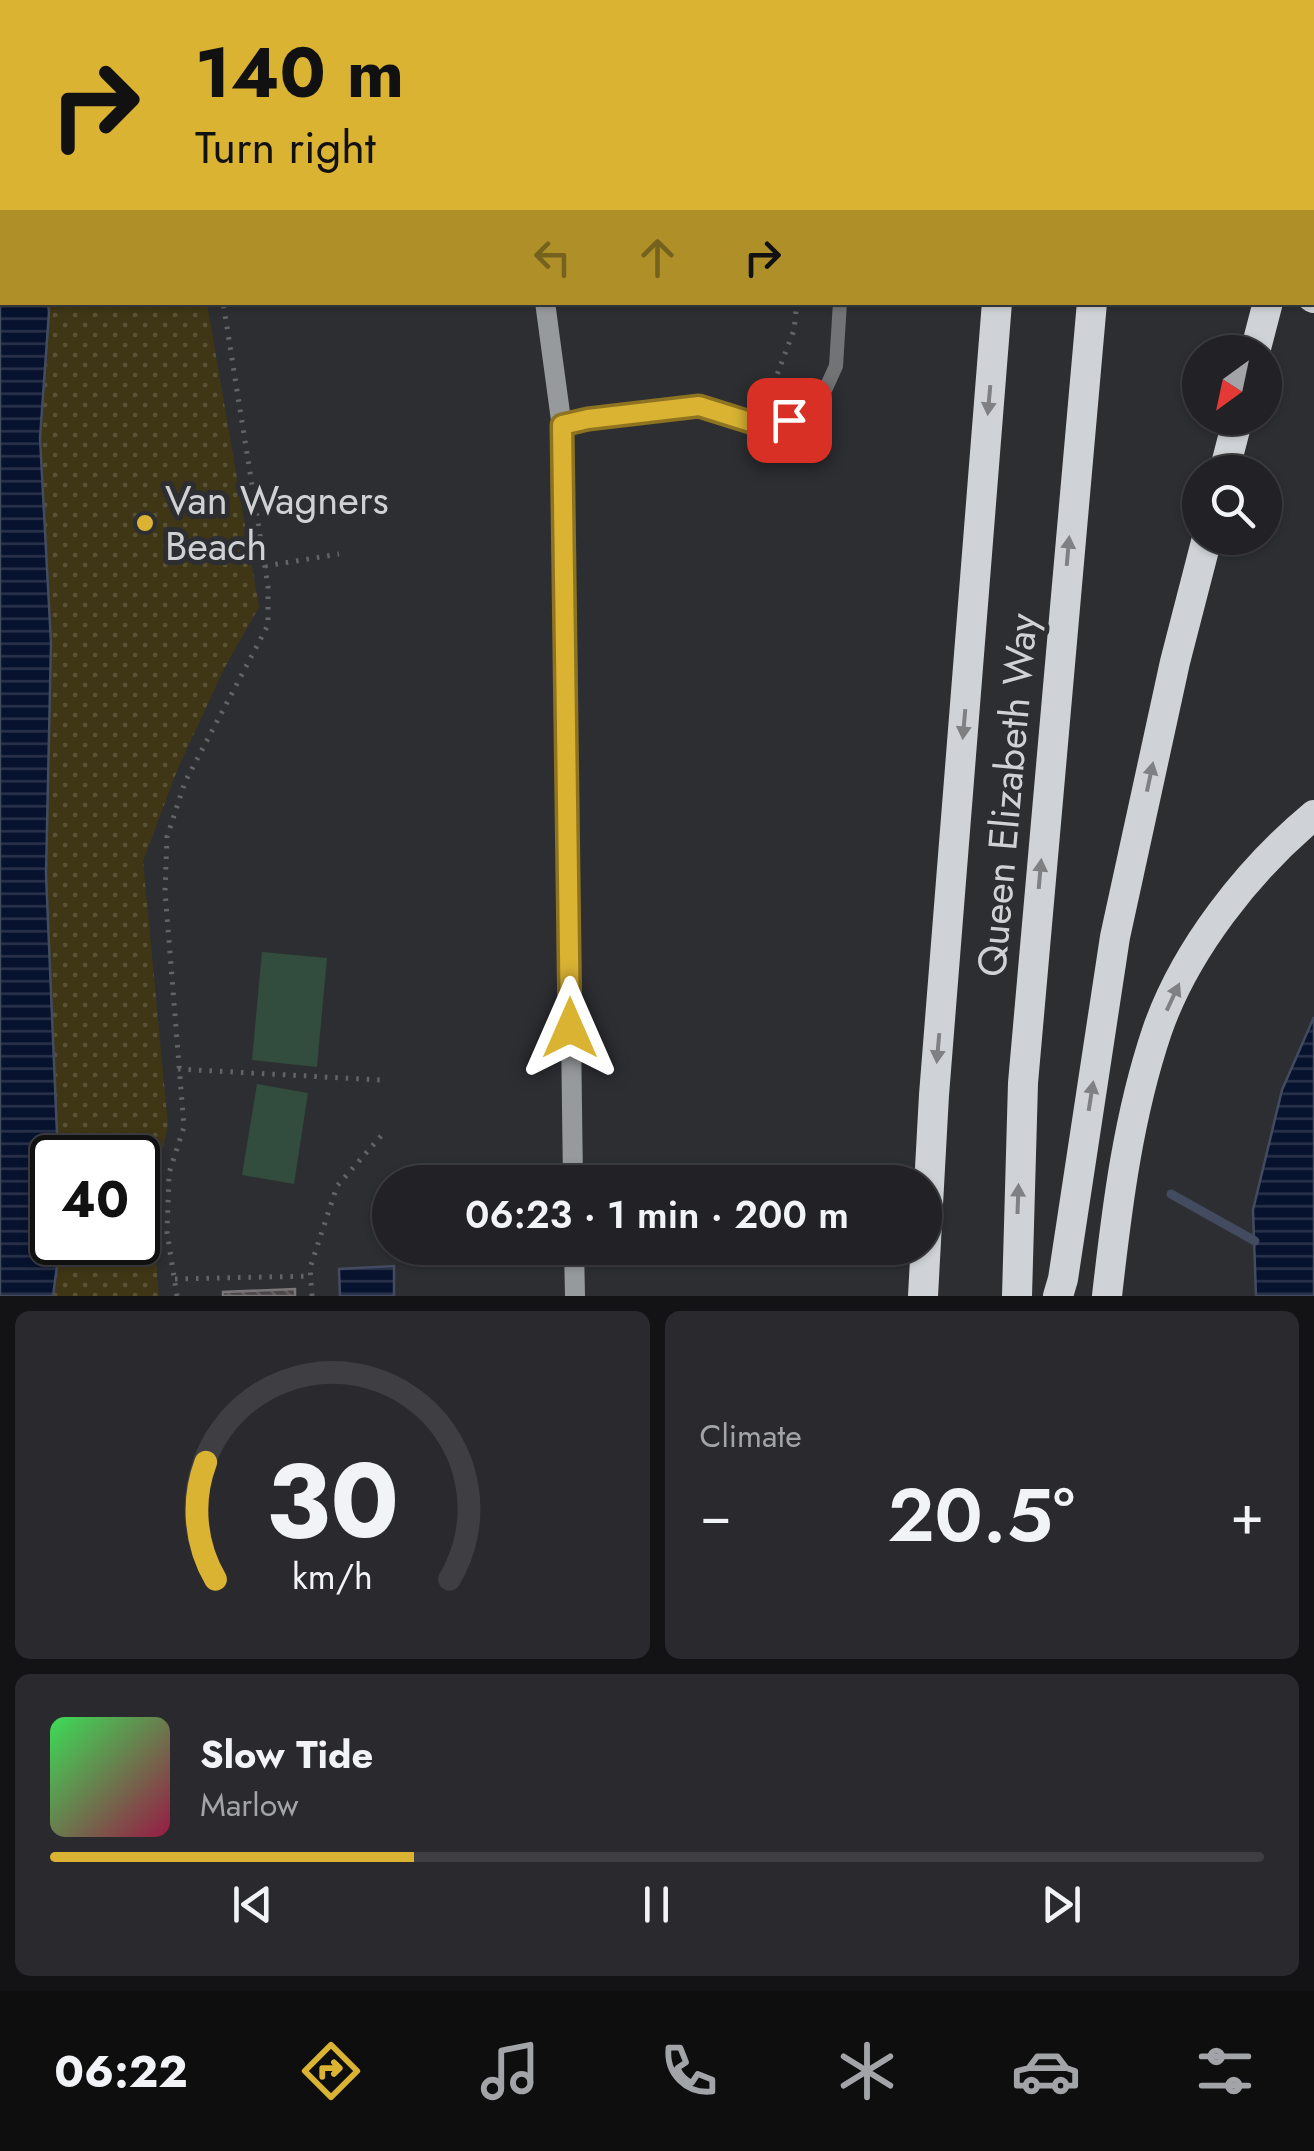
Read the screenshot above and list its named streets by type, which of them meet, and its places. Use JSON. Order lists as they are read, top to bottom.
{
  "streets": {
    "highway": ["Queen Elizabeth Way"]
  },
  "places": ["Van Wagners Beach"],
  "north": "bottom left",
  "page": {
    "turn": ["140 m", "Turn right"],
    "limit": "40",
    "trip": "06:23 · 1 min · 200 m",
    "tile": "Climate",
    "heat": ["−", "20.5°", "+"],
    "song": ["Slow Tide", "Marlow"],
    "tabs": "06:22",
    "gauge": ["30", "km/h"]
  }
}
